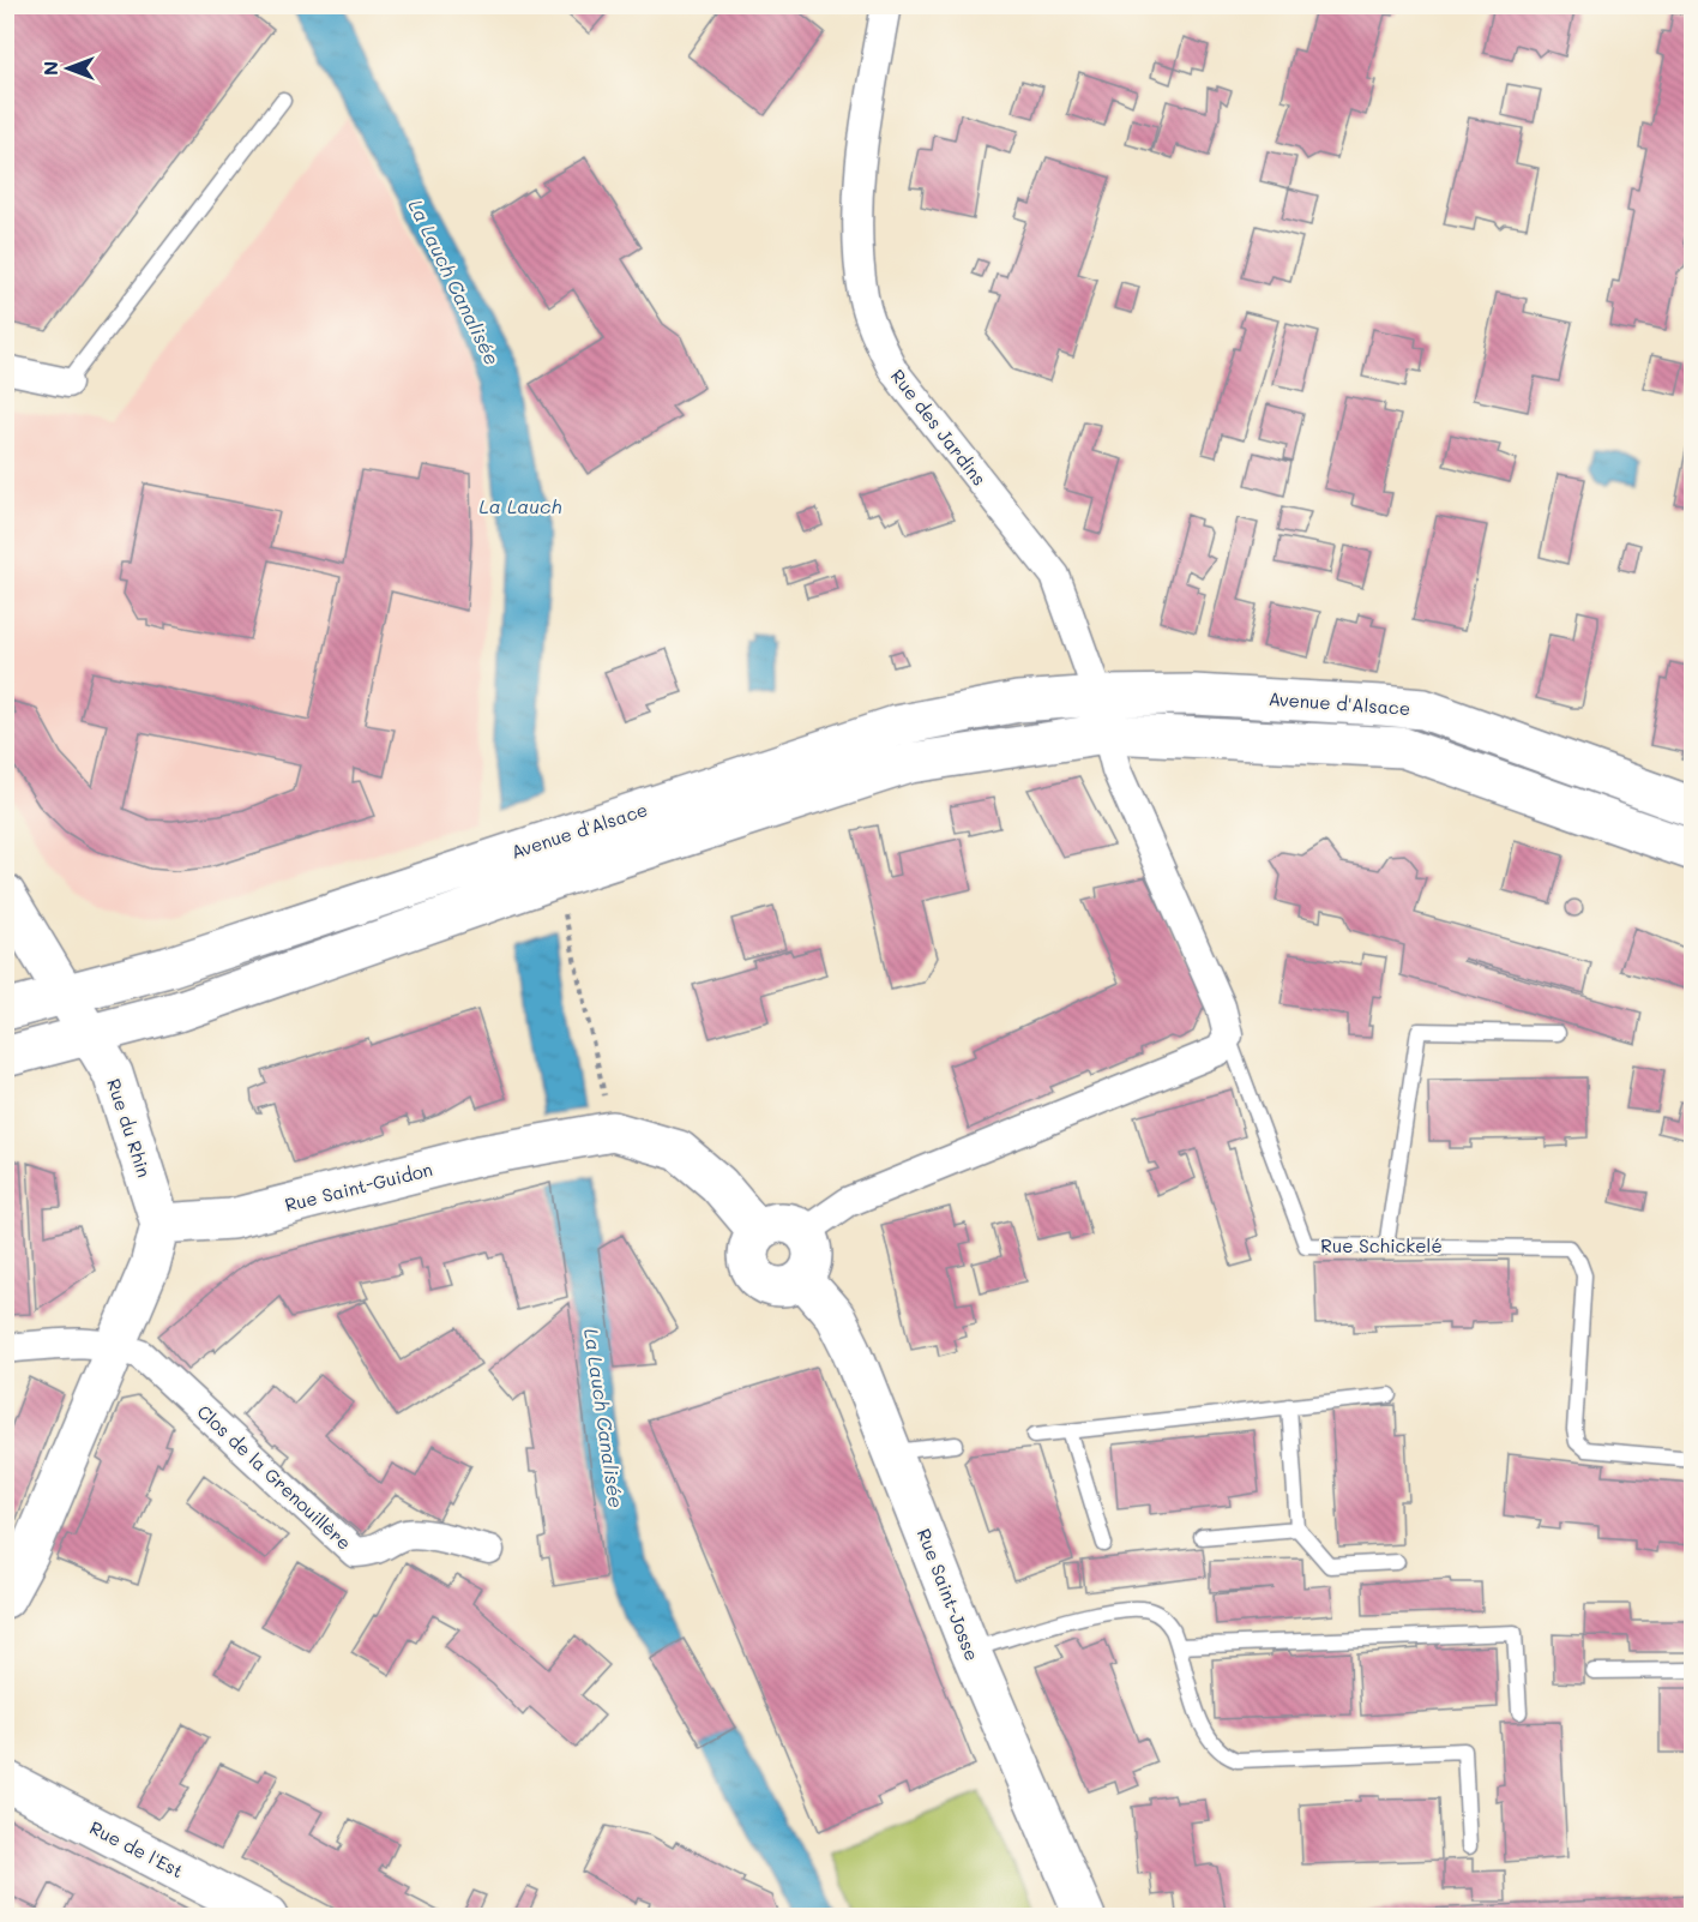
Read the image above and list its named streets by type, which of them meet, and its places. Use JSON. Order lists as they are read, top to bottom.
{
  "streets": {
    "main road": [
      "Avenue d'Alsace",
      "Rue du Rhin",
      "Rue Saint-Guidon",
      "Rue Saint-Josse",
      "Rue de l'Est"
    ],
    "street": ["Rue des Jardins", "Rue Schickelé", "Clos de la Grenouillère"]
  },
  "crossings": [
    ["Rue des Jardins", "Avenue d'Alsace"],
    ["Rue des Jardins", "Rue Schickelé"],
    ["Avenue d'Alsace", "Rue du Rhin"],
    ["Avenue d'Alsace", "Rue Schickelé"],
    ["Rue du Rhin", "Rue Saint-Guidon"],
    ["Rue Saint-Guidon", "Rue Saint-Josse"]
  ],
  "water": ["La Lauch Canalisée", "La Lauch"],
  "north": "left"
}
